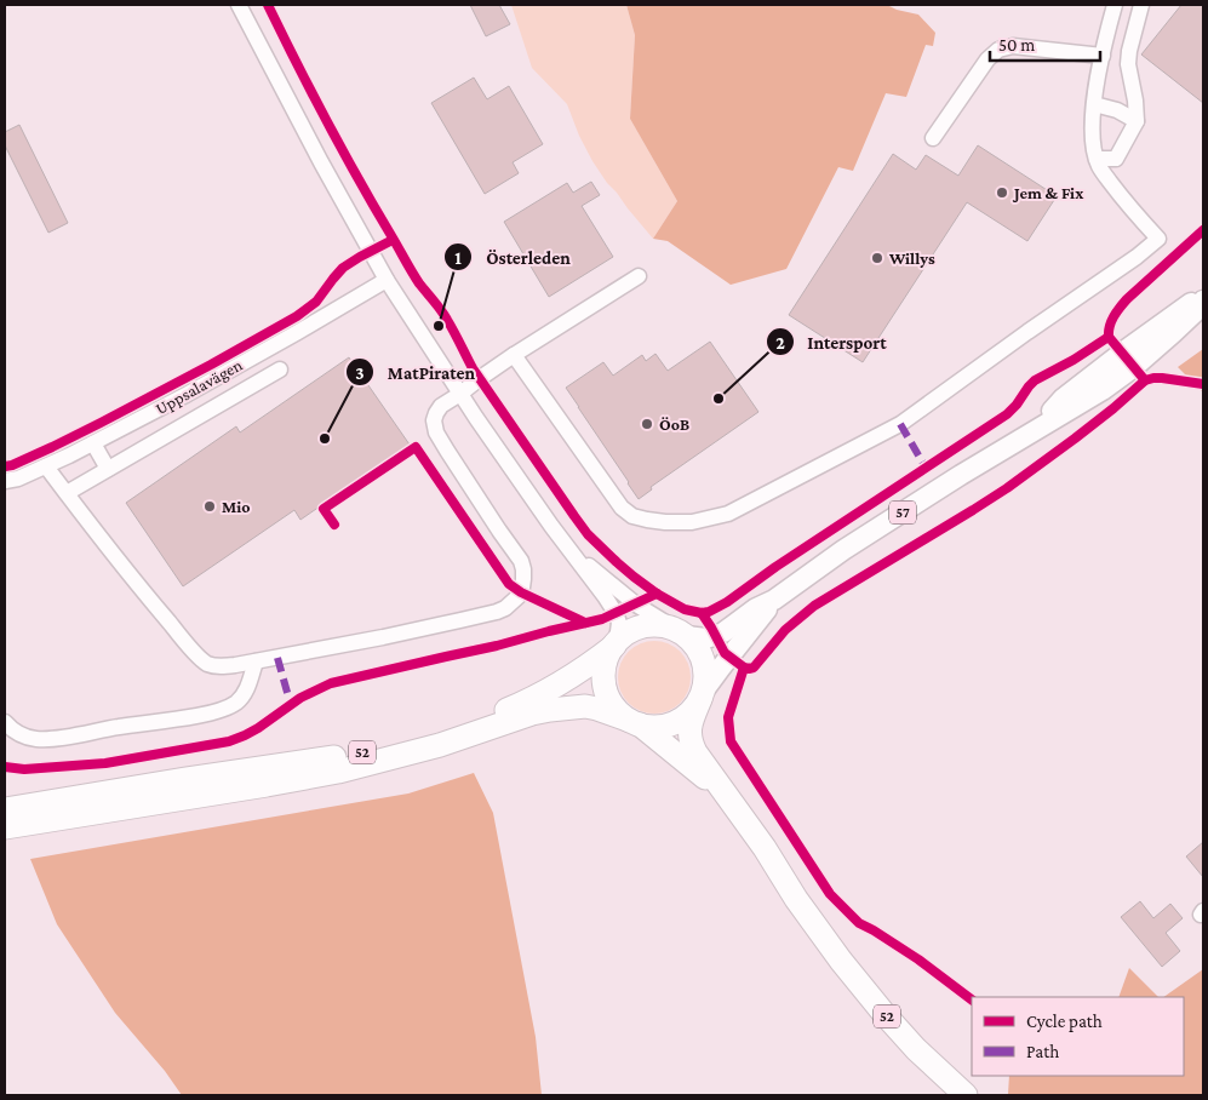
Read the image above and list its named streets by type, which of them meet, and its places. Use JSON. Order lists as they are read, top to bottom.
{
  "streets": {
    "highway": ["52"],
    "main road": ["57"],
    "street": ["Uppsalavägen"]
  },
  "crossings": [
    ["57", "52"]
  ],
  "places": [
    "Jem & Fix",
    "Willys",
    "Österleden",
    "Intersport",
    "ÖoB",
    "MatPiraten",
    "Mio"
  ],
  "legend": ["Cycle path", "Path"],
  "scale_bar": "50 m"
}
